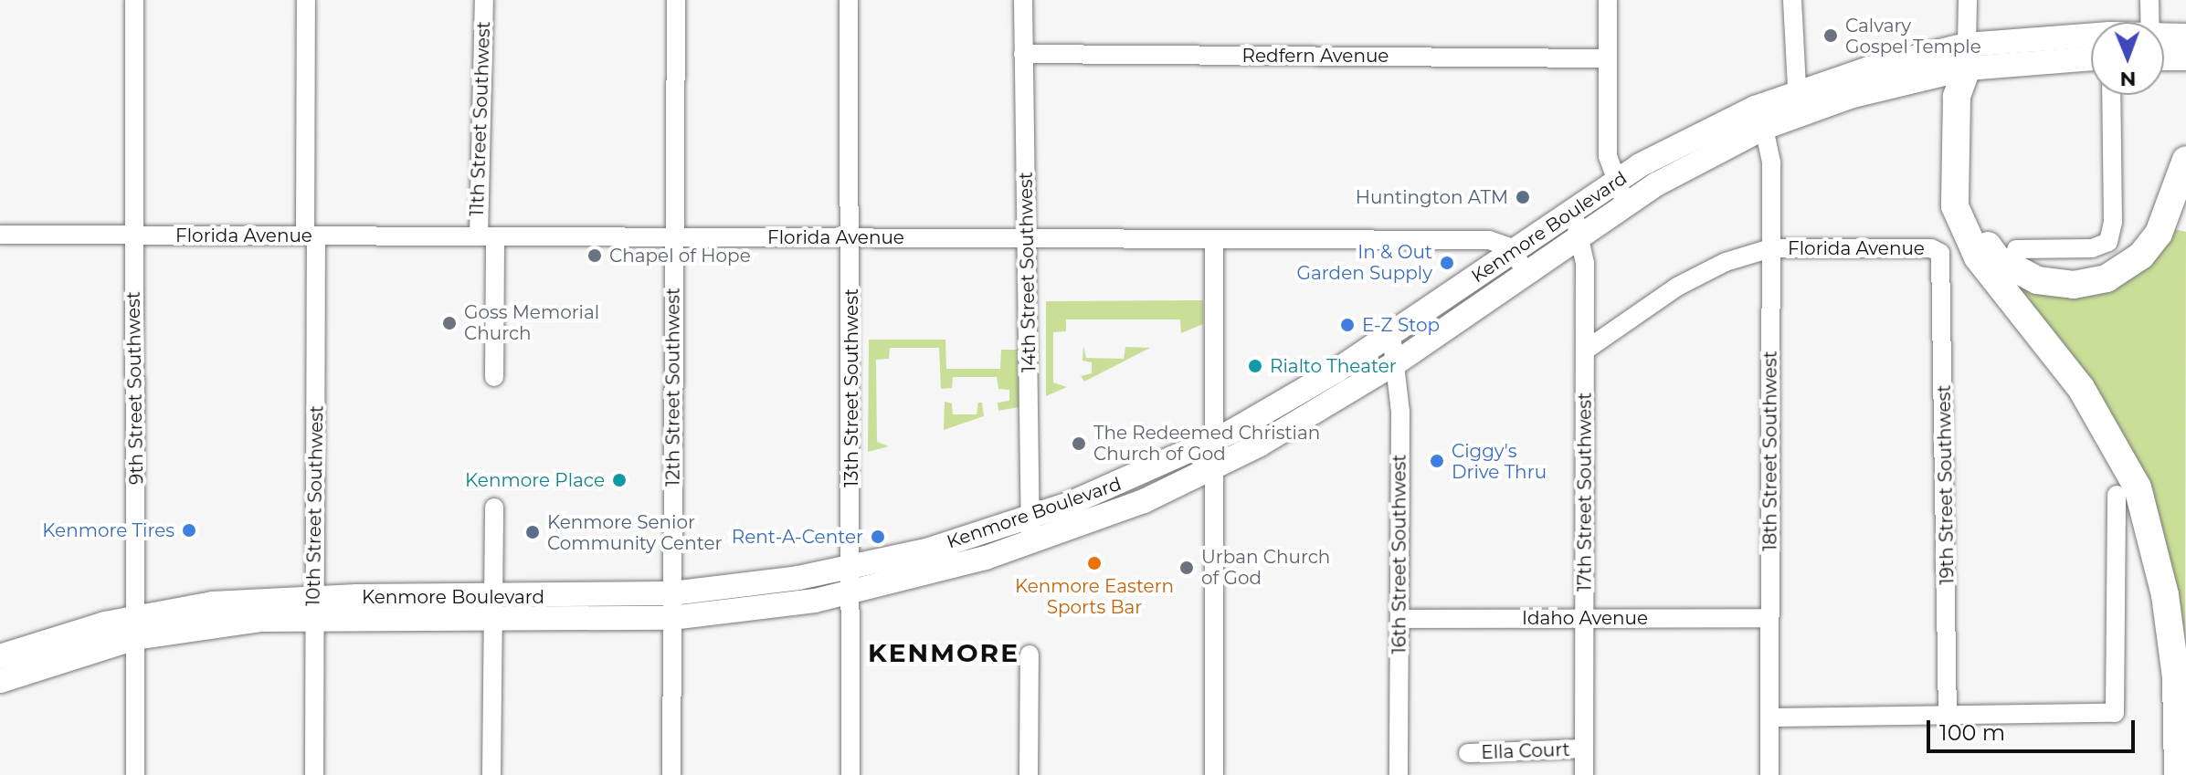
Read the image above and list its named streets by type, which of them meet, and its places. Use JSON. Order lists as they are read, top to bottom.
{
  "streets": {
    "main road": ["Kenmore Boulevard"],
    "street": [
      "Redfern Avenue",
      "11th Street Southwest",
      "Florida Avenue",
      "14th Street Southwest",
      "12th Street Southwest",
      "9th Street Southwest",
      "13th Street Southwest",
      "18th Street Southwest",
      "19th Street Southwest",
      "17th Street Southwest",
      "10th Street Southwest",
      "16th Street Southwest",
      "Idaho Avenue",
      "Ella Court"
    ]
  },
  "crossings": [
    ["Redfern Avenue", "14th Street Southwest"],
    ["11th Street Southwest", "Florida Avenue"],
    ["Kenmore Boulevard", "Florida Avenue"],
    ["Kenmore Boulevard", "14th Street Southwest"],
    ["Kenmore Boulevard", "12th Street Southwest"],
    ["Kenmore Boulevard", "9th Street Southwest"],
    ["Kenmore Boulevard", "13th Street Southwest"],
    ["Kenmore Boulevard", "18th Street Southwest"],
    ["Kenmore Boulevard", "17th Street Southwest"],
    ["Kenmore Boulevard", "10th Street Southwest"],
    ["Kenmore Boulevard", "16th Street Southwest"],
    ["Florida Avenue", "14th Street Southwest"],
    ["Florida Avenue", "12th Street Southwest"],
    ["Florida Avenue", "9th Street Southwest"],
    ["Florida Avenue", "13th Street Southwest"],
    ["Florida Avenue", "18th Street Southwest"],
    ["Florida Avenue", "19th Street Southwest"],
    ["Florida Avenue", "17th Street Southwest"],
    ["Florida Avenue", "10th Street Southwest"],
    ["18th Street Southwest", "Idaho Avenue"],
    ["17th Street Southwest", "Idaho Avenue"],
    ["17th Street Southwest", "Ella Court"],
    ["16th Street Southwest", "Idaho Avenue"]
  ],
  "districts": ["KENMORE"],
  "places": [
    "Calvary Gospel Temple",
    "Huntington ATM",
    "Chapel of Hope",
    "In & Out Garden Supply",
    "Goss Memorial Church",
    "E-Z Stop",
    "Rialto Theater",
    "The Redeemed Christian Church of God",
    "Ciggy's Drive Thru",
    "Kenmore Place",
    "Kenmore Tires",
    "Kenmore Senior Community Center",
    "Rent-A-Center",
    "Kenmore Eastern Sports Bar",
    "Urban Church of God"
  ],
  "scale_bar": "100 m",
  "north": "bottom"
}
